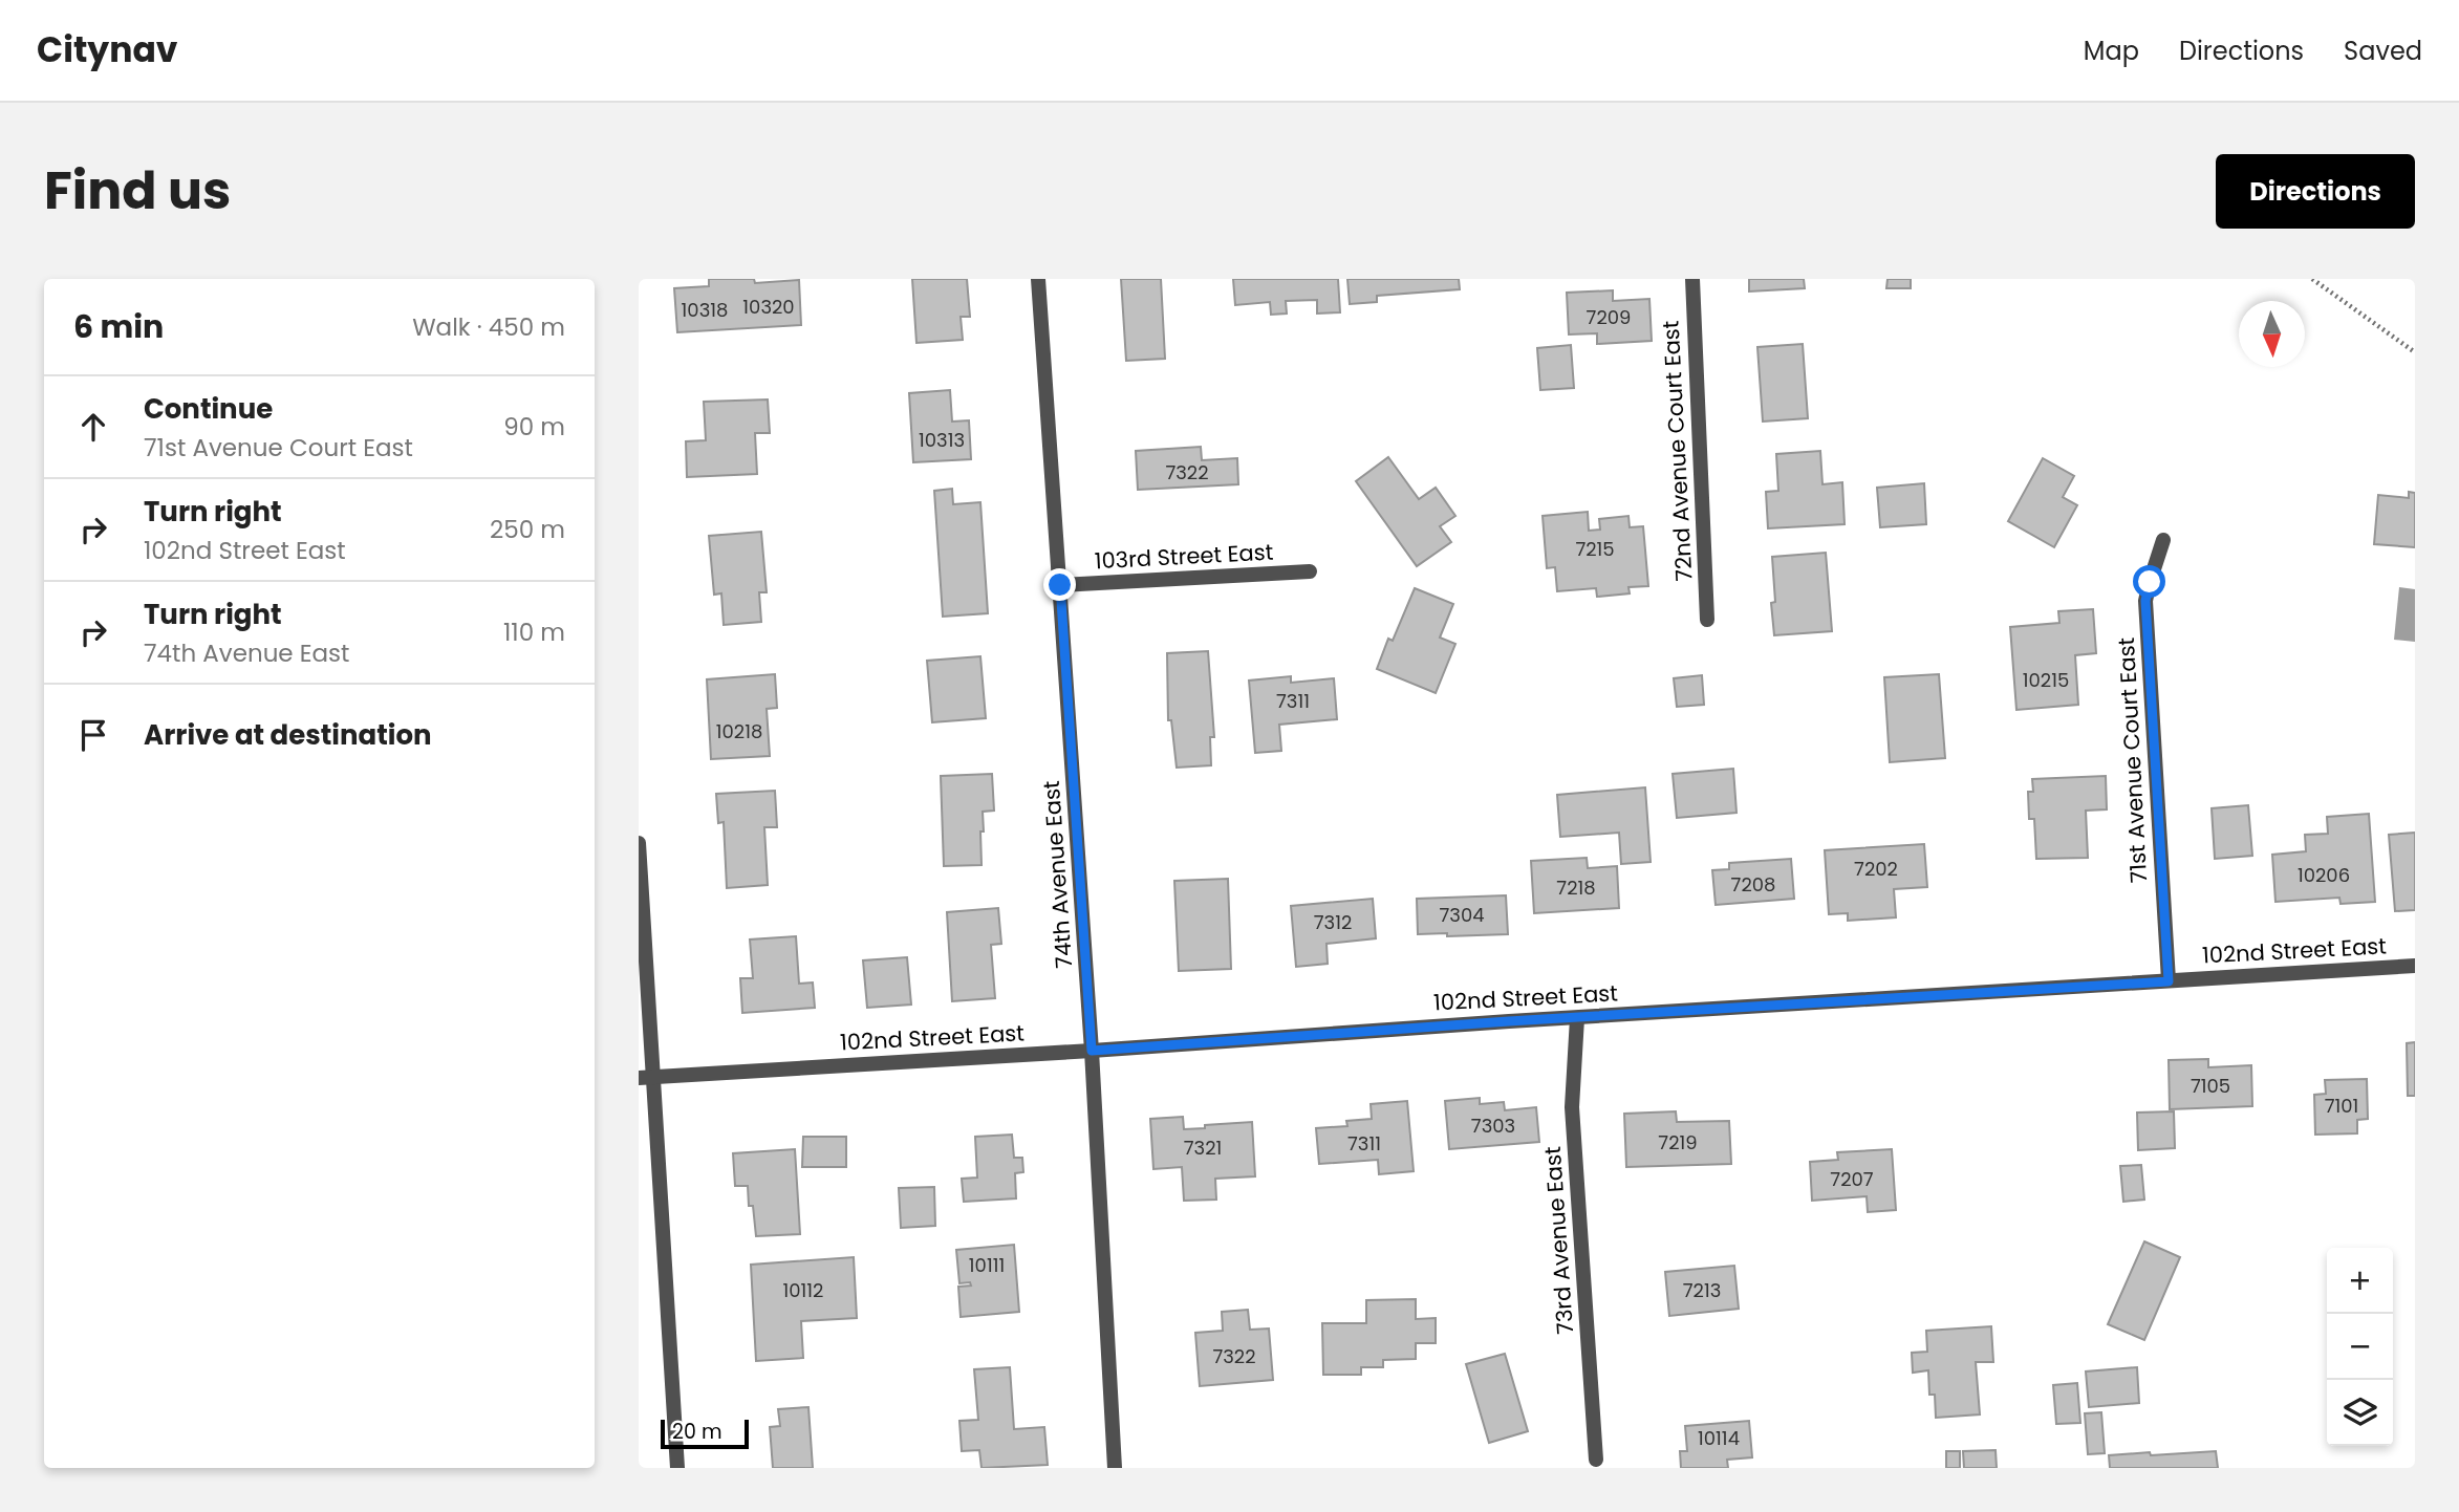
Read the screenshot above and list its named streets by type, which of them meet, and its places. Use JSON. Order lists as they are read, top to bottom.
{
  "streets": {
    "street": [
      "72nd Avenue Court East",
      "103rd Street East",
      "71st Avenue Court East",
      "74th Avenue East",
      "102nd Street East",
      "73rd Avenue East"
    ]
  },
  "crossings": [
    ["103rd Street East", "74th Avenue East"],
    ["71st Avenue Court East", "102nd Street East"],
    ["74th Avenue East", "102nd Street East"],
    ["102nd Street East", "73rd Avenue East"]
  ],
  "house_numbers": [
    "10320",
    "10318",
    "7209",
    "10313",
    "7322",
    "7215",
    "10215",
    "7311",
    "10218",
    "7202",
    "10206",
    "7208",
    "7218",
    "7304",
    "7312",
    "7105",
    "7101",
    "7303",
    "7219",
    "7311",
    "7321",
    "7207",
    "10111",
    "10112",
    "7213",
    "7322",
    "10114"
  ],
  "scale_bar": "20 m",
  "north": "bottom",
  "page": {
    "header": "Citynav",
    "nav": ["Map", "Directions", "Saved"],
    "title": "Find us",
    "buttons": "Directions",
    "heading": ["6 min", "Walk · 450 m"],
    "list": [
      ["Continue", "71st Avenue Court East", "90 m"],
      ["Turn right", "102nd Street East", "250 m"],
      ["Turn right", "74th Avenue East", "110 m"],
      "Arrive at destination"
    ],
    "map_buttons": ["+", "−"],
    "scale": "20 m"
  }
}
